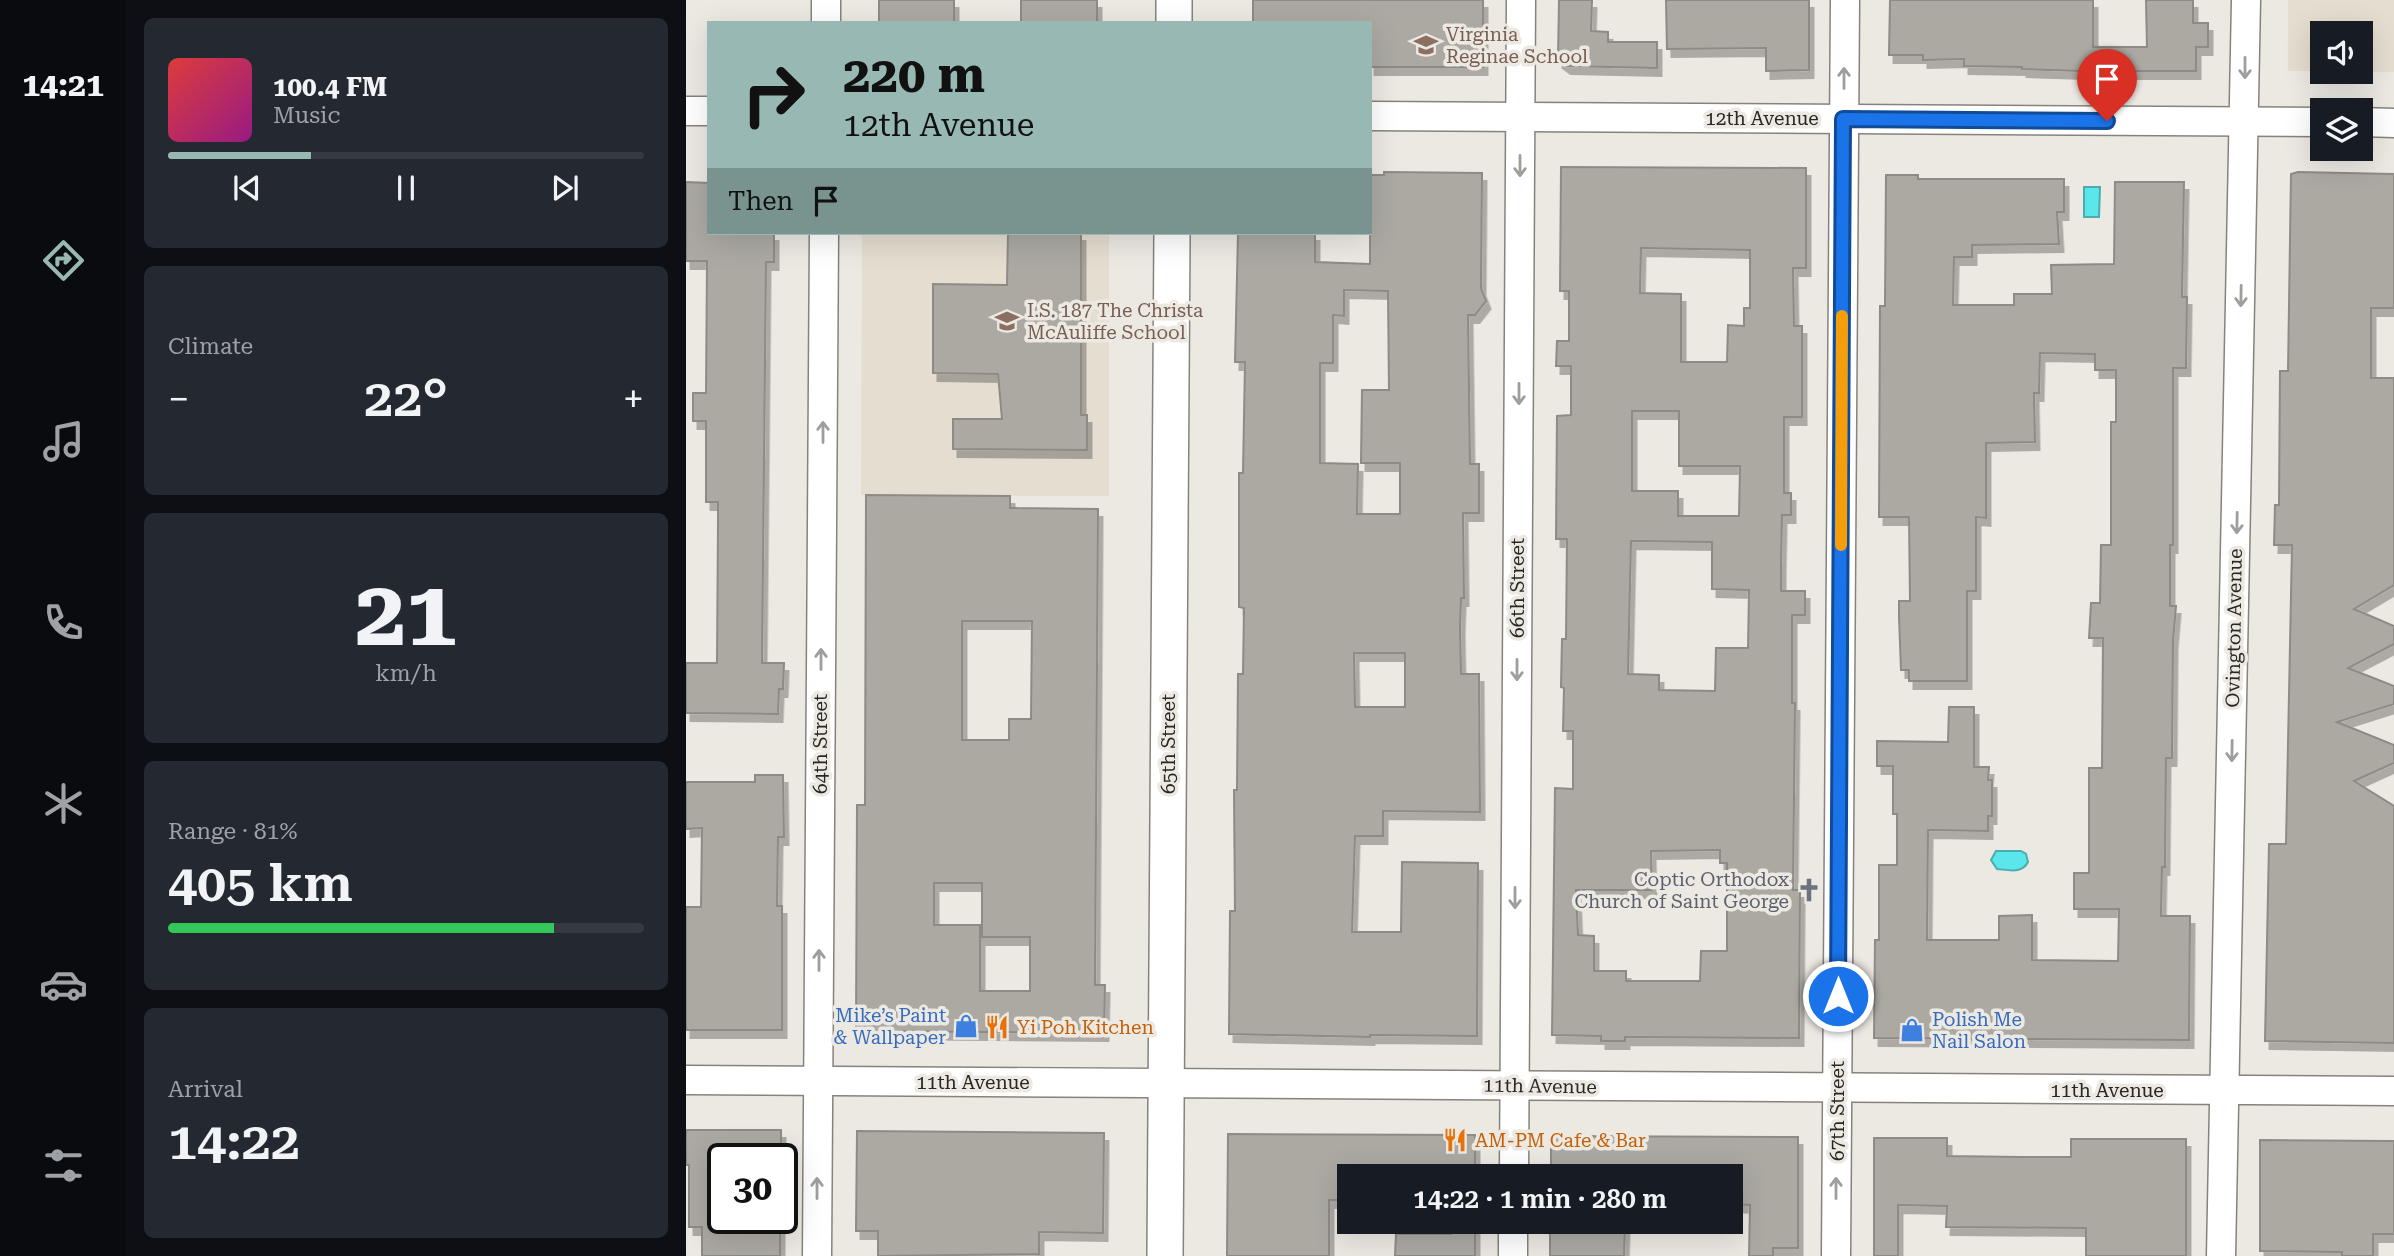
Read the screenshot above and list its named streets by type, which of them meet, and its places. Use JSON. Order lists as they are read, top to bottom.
{
  "streets": {
    "main road": ["65th Street"],
    "street": [
      "12th Avenue",
      "66th Street",
      "Ovington Avenue",
      "64th Street",
      "11th Avenue",
      "67th Street"
    ]
  },
  "crossings": [
    ["12th Avenue", "66th Street"],
    ["12th Avenue", "Ovington Avenue"],
    ["12th Avenue", "67th Street"],
    ["66th Street", "11th Avenue"],
    ["Ovington Avenue", "11th Avenue"],
    ["64th Street", "11th Avenue"],
    ["65th Street", "11th Avenue"],
    ["11th Avenue", "67th Street"]
  ],
  "one_way": ["66th Street", "Ovington Avenue", "64th Street"],
  "places": {
    "school or university": ["Virginia Reginae School", "I.S. 187 The Christa McAuliffe School"],
    "church": ["Coptic Orthodox Church of Saint George"],
    "shop": ["Mike’s Paint & Wallpaper", "Polish Me Nail Salon"],
    "restaurant": ["Yi Poh Kitchen", "AM-PM Cafe & Bar"]
  },
  "page": {
    "tabs": "14:21",
    "turn": ["220 m", "12th Avenue"],
    "song": ["100.4 FM", "Music"],
    "then": "Then",
    "tile": [
      "Climate",
      ["21", "km/h"],
      ["Range · 81%", "405 km"],
      ["Arrival", "14:22"]
    ],
    "heat": ["−", "22°", "+"],
    "limit": "30",
    "trip": "14:22 · 1 min · 280 m"
  }
}
